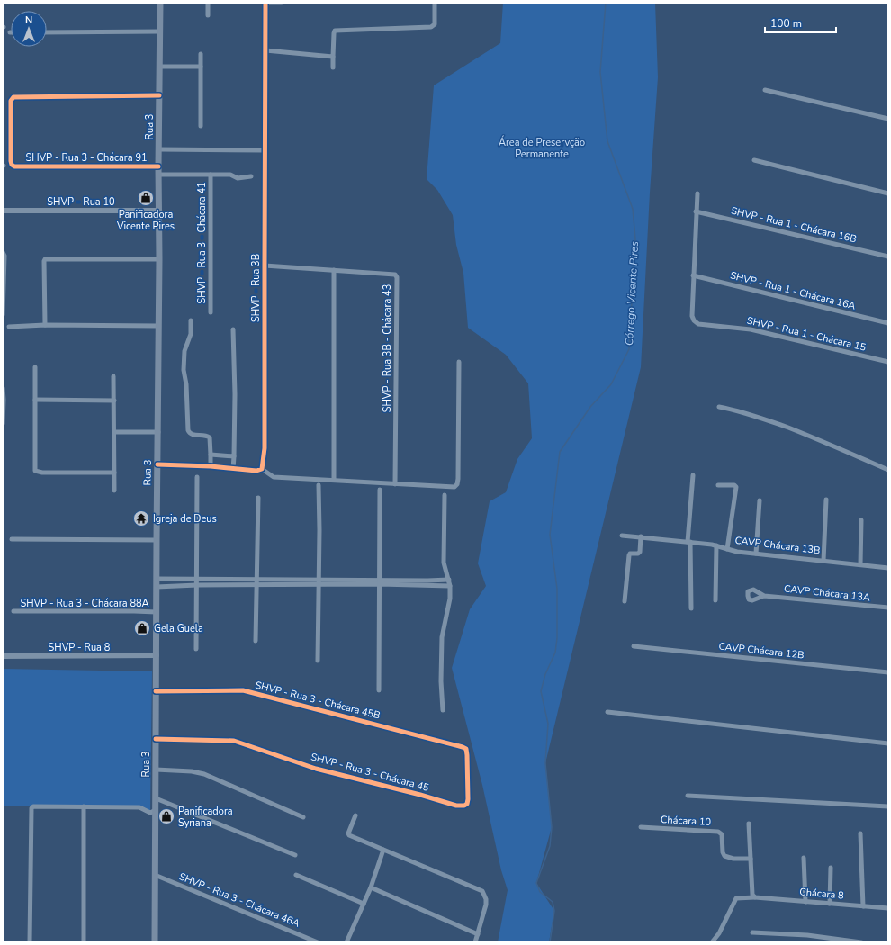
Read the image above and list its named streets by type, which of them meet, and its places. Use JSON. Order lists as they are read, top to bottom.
{
  "streets": {
    "main road": ["Rua 3"],
    "street": [
      "SHVP - Rua 3 - Chácara 91",
      "SHVP - Rua 10",
      "SHVP - Rua 1 - Chácara 16B",
      "SHVP - Rua 3 - Chácara 41",
      "SHVP - Rua 3B",
      "SHVP - Rua 1 - Chácara 16A",
      "SHVP - Rua 1 - Chácara 15",
      "SHVP - Rua 3B - Chácara 43",
      "CAVP Chácara 13B",
      "CAVP Chácara 13A",
      "SHVP - Rua 3 - Chácara 88A",
      "SHVP - Rua 8",
      "CAVP Chácara 12B",
      "SHVP - Rua 3 - Chácara 45B",
      "SHVP - Rua 3 - Chácara 45",
      "Chácara 10",
      "Chácara 8",
      "SHVP - Rua 3 - Chácara 46A"
    ]
  },
  "crossings": [
    ["Rua 3", "SHVP - Rua 3 - Chácara 91"],
    ["Rua 3", "SHVP - Rua 10"],
    ["Rua 3", "SHVP - Rua 3 - Chácara 41"],
    ["Rua 3", "SHVP - Rua 3 - Chácara 88A"],
    ["Rua 3", "SHVP - Rua 8"],
    ["Rua 3", "SHVP - Rua 3 - Chácara 45B"],
    ["Rua 3", "SHVP - Rua 3 - Chácara 45"],
    ["Rua 3", "SHVP - Rua 3 - Chácara 46A"],
    ["SHVP - Rua 3B", "SHVP - Rua 3B - Chácara 43"],
    ["SHVP - Rua 1 - Chácara 16A", "SHVP - Rua 1 - Chácara 15"],
    ["SHVP - Rua 3 - Chácara 45B", "SHVP - Rua 3 - Chácara 45"]
  ],
  "water": ["Córrego Vicente Pires"],
  "parks": ["Área de Preservção Permanente"],
  "places": {
    "shop": ["Panificadora Vicente Pires", "Gela Guela", "Panificadora Syriana"],
    "temple": ["Igreja de Deus"]
  },
  "scale_bar": "100 m",
  "north": "top"
}
